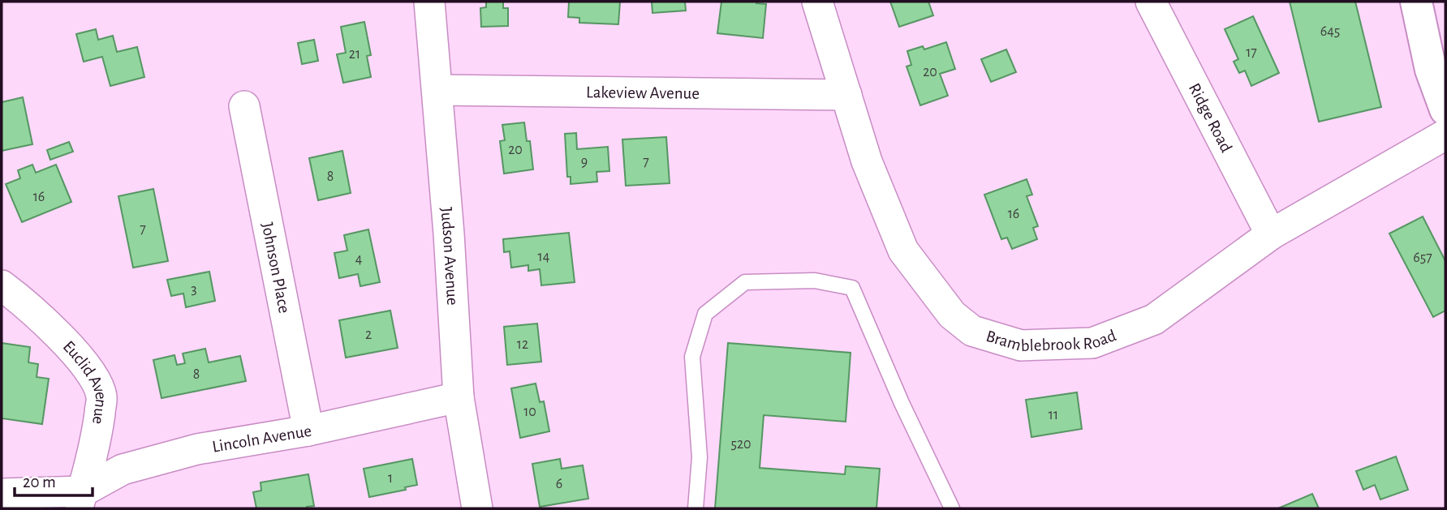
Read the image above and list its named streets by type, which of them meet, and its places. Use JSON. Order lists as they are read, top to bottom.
{
  "streets": {
    "street": [
      "Lakeview Avenue",
      "Ridge Road",
      "Judson Avenue",
      "Johnson Place",
      "Bramblebrook Road",
      "Euclid Avenue",
      "Lincoln Avenue"
    ]
  },
  "crossings": [
    ["Lakeview Avenue", "Judson Avenue"],
    ["Lakeview Avenue", "Bramblebrook Road"],
    ["Ridge Road", "Bramblebrook Road"],
    ["Judson Avenue", "Lincoln Avenue"],
    ["Johnson Place", "Lincoln Avenue"],
    ["Euclid Avenue", "Lincoln Avenue"]
  ],
  "house_numbers": [
    "645",
    "17",
    "21",
    "20",
    "20",
    "9",
    "7",
    "8",
    "16",
    "16",
    "7",
    "14",
    "657",
    "4",
    "3",
    "2",
    "12",
    "8",
    "10",
    "11",
    "520",
    "1",
    "6"
  ],
  "scale_bar": "20 m"
}
